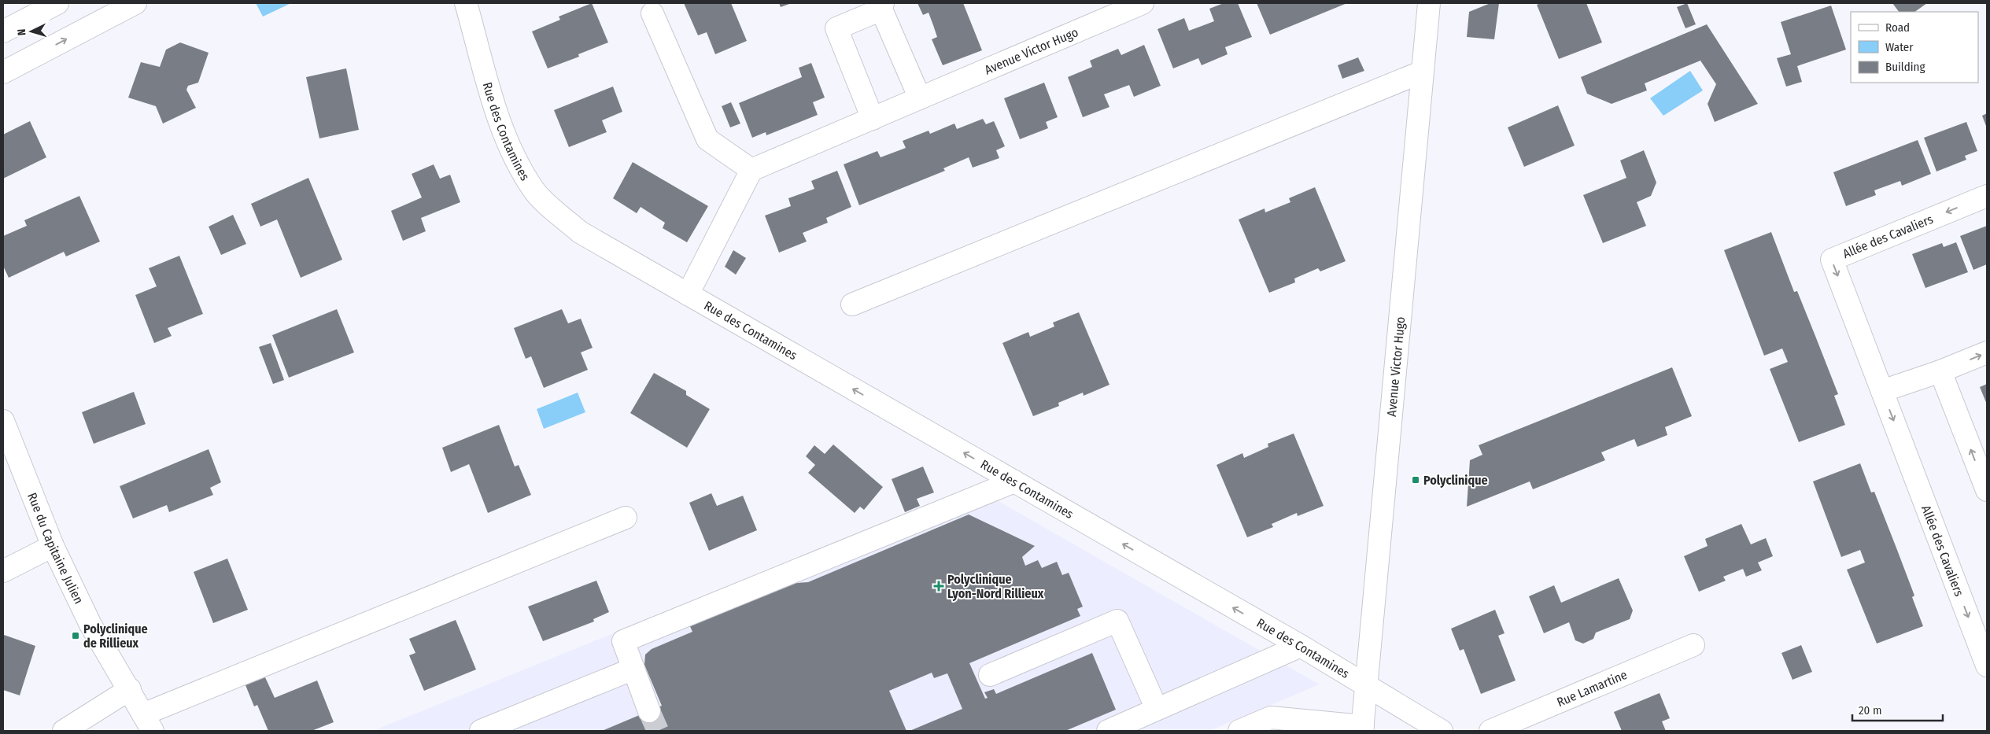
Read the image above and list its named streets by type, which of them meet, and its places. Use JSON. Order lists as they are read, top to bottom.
{
  "streets": {
    "street": [
      "Avenue Victor Hugo",
      "Rue des Contamines",
      "Allée des Cavaliers",
      "Rue du Capitaine Julien",
      "Rue Lamartine"
    ]
  },
  "crossings": [
    ["Avenue Victor Hugo", "Rue des Contamines"]
  ],
  "one_way": ["Rue des Contamines"],
  "places": {
    "transit": ["Polyclinique", "Polyclinique de Rillieux"],
    "health": ["Polyclinique Lyon-Nord Rillieux"]
  },
  "legend": ["Road", "Water", "Building"],
  "scale_bar": "20 m",
  "north": "left"
}
